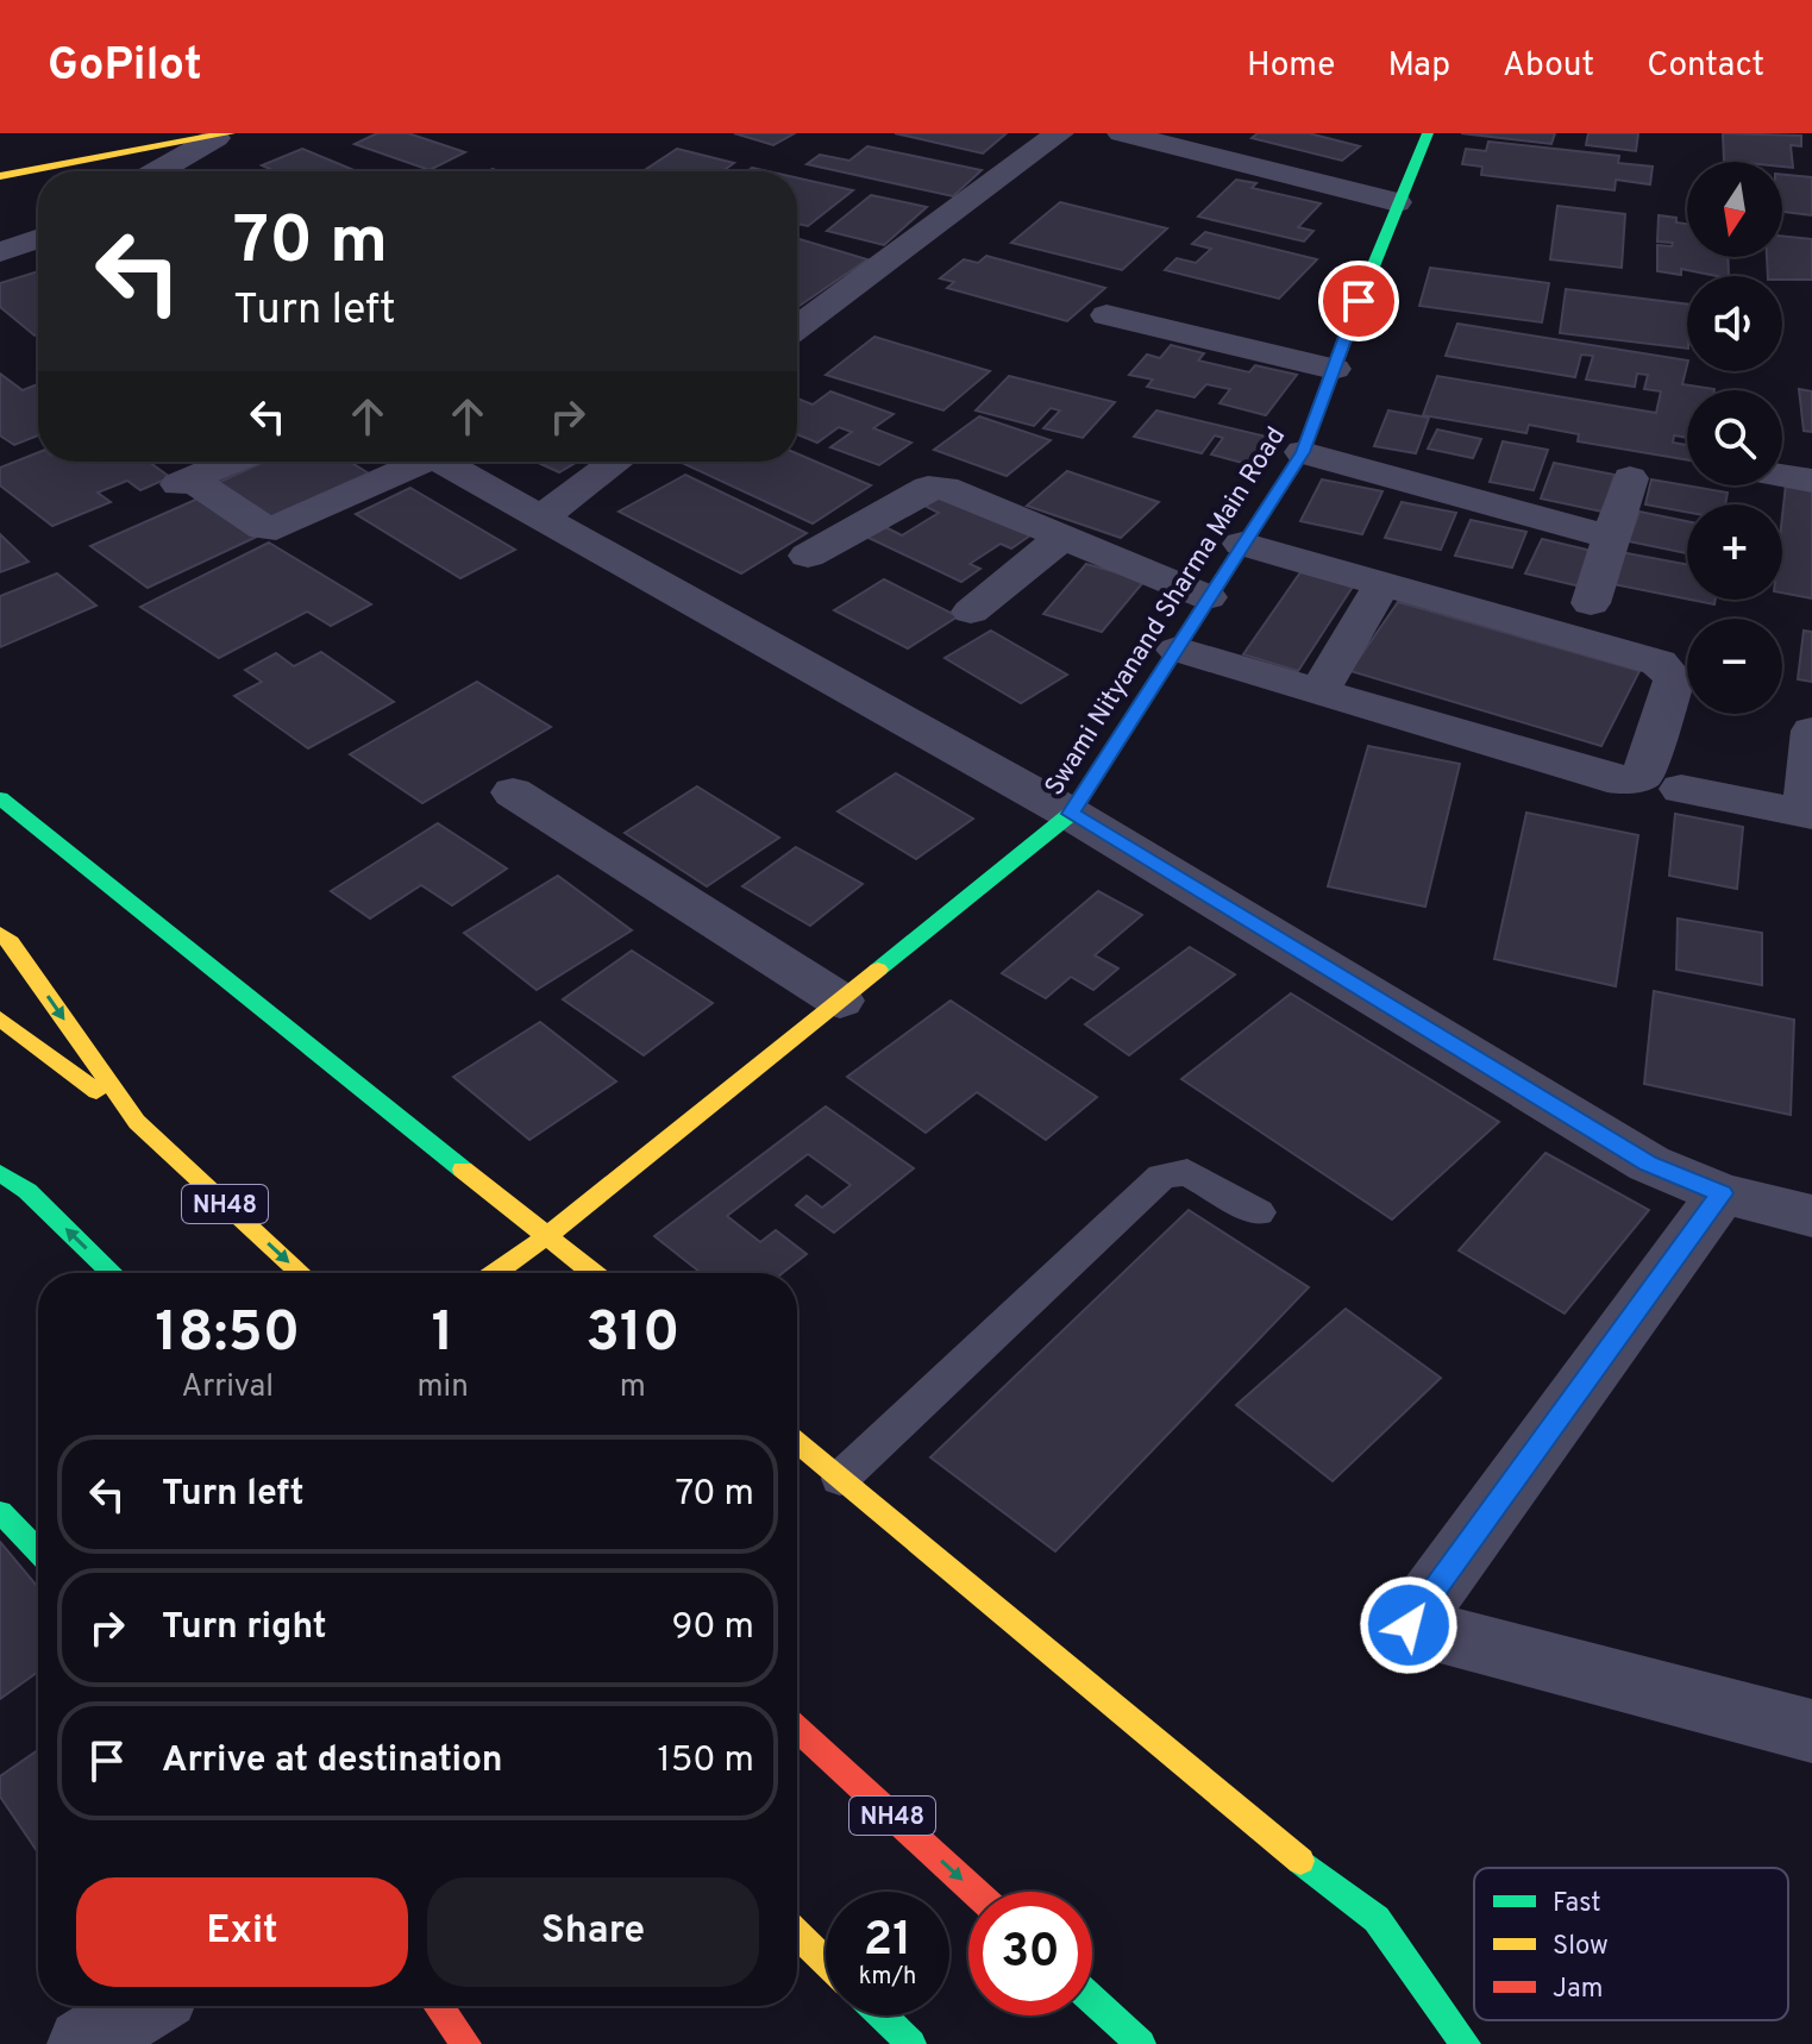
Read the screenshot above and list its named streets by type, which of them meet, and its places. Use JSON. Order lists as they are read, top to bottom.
{
  "streets": {
    "main road": ["Swami Nityanand Sharma Main Road", "NH48"]
  },
  "legend": ["Fast", "Slow", "Jam"],
  "north": "bottom",
  "page": {
    "header": "GoPilot",
    "nav": [
      "Home",
      "Map",
      "About",
      "Contact"
    ],
    "map_buttons": ["+", "−"],
    "turn": ["70 m", "Turn left"],
    "eta": [
      "18:50",
      "Arrival",
      "1",
      "min",
      "310",
      "m"
    ],
    "list": [
      {
        "name": "Turn left",
        "value": "70 m"
      },
      {
        "name": "Turn right",
        "value": "90 m"
      },
      {
        "name": "Arrive at destination",
        "value": "150 m"
      }
    ],
    "buttons": ["Exit", "Share"],
    "speed": "21 km/h",
    "limit": "30"
  }
}
